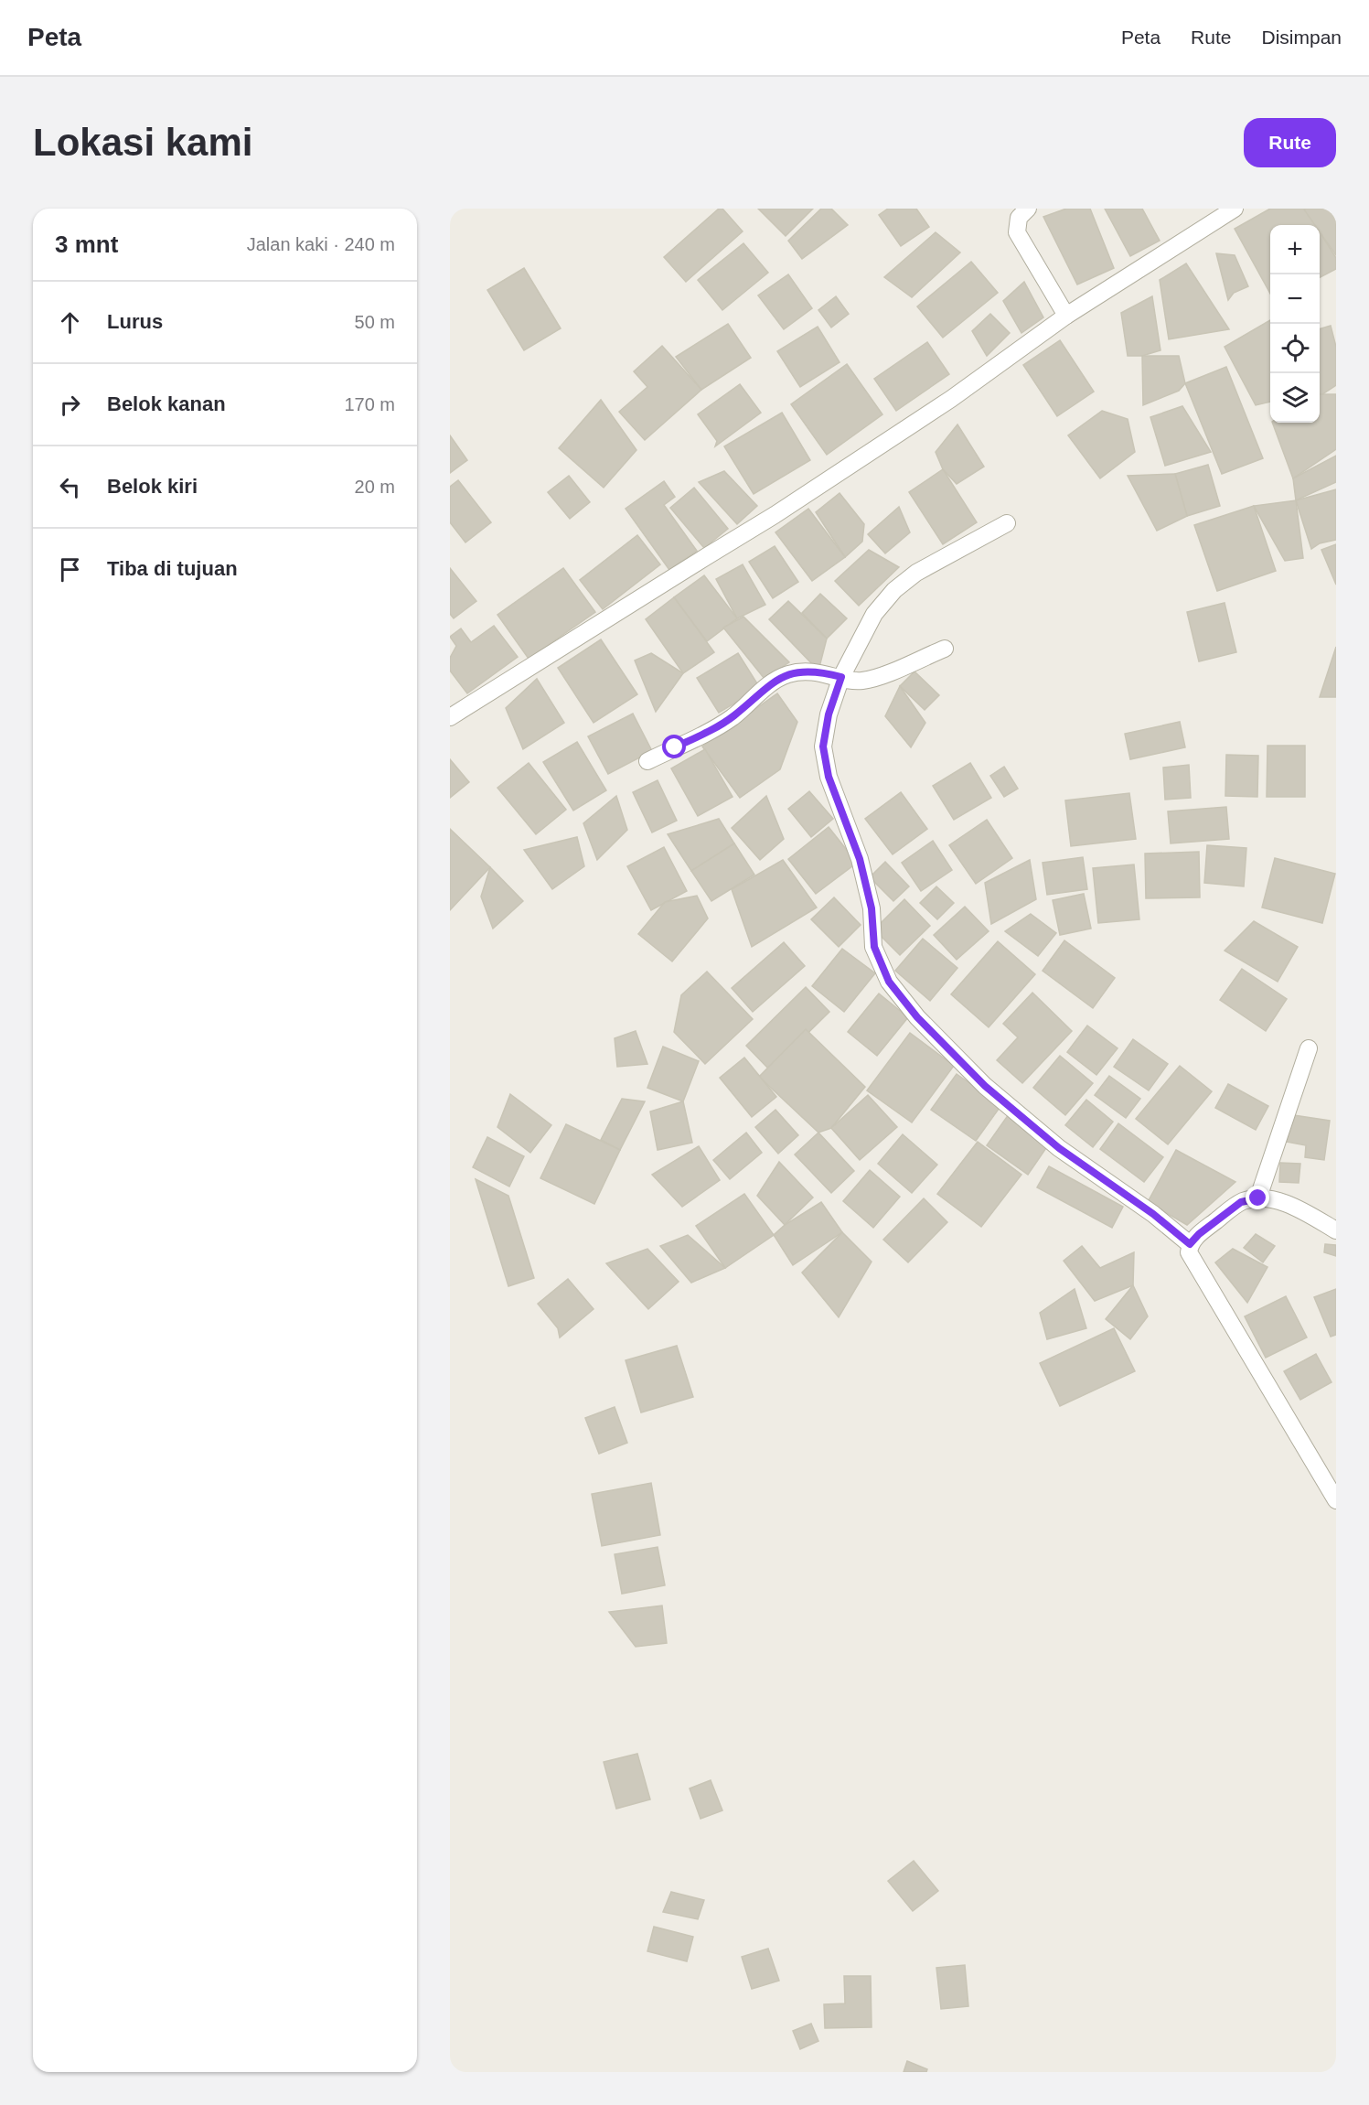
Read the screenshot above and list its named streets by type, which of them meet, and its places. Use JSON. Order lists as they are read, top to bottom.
{
  "page": {
    "header": "Peta",
    "nav": ["Peta", "Rute", "Disimpan"],
    "buttons": "Rute",
    "title": "Lokasi kami",
    "heading": ["3 mnt", "Jalan kaki · 240 m"],
    "map_buttons": ["+", "−"],
    "list": [
      ["Lurus", "50 m"],
      ["Belok kanan", "170 m"],
      ["Belok kiri", "20 m"],
      "Tiba di tujuan"
    ]
  }
}
